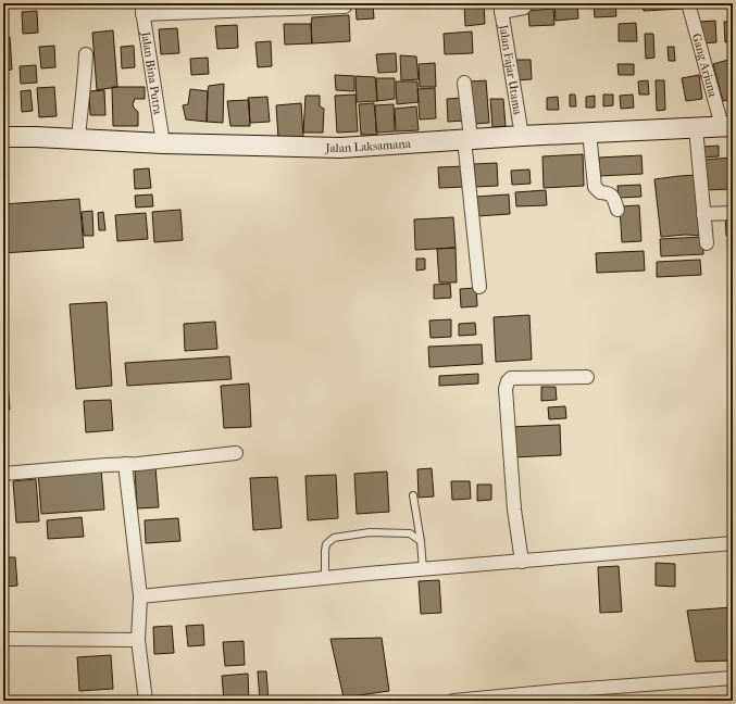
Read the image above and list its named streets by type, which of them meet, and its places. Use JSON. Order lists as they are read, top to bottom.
{
  "streets": {
    "main road": ["Jalan Laksamana"],
    "street": ["Gang Arjuna", "Jalan Fajar Utama", "Jalan Bina Putra"]
  },
  "crossings": [
    ["Gang Arjuna", "Jalan Laksamana"],
    ["Jalan Fajar Utama", "Jalan Laksamana"],
    ["Jalan Bina Putra", "Jalan Laksamana"]
  ]
}
